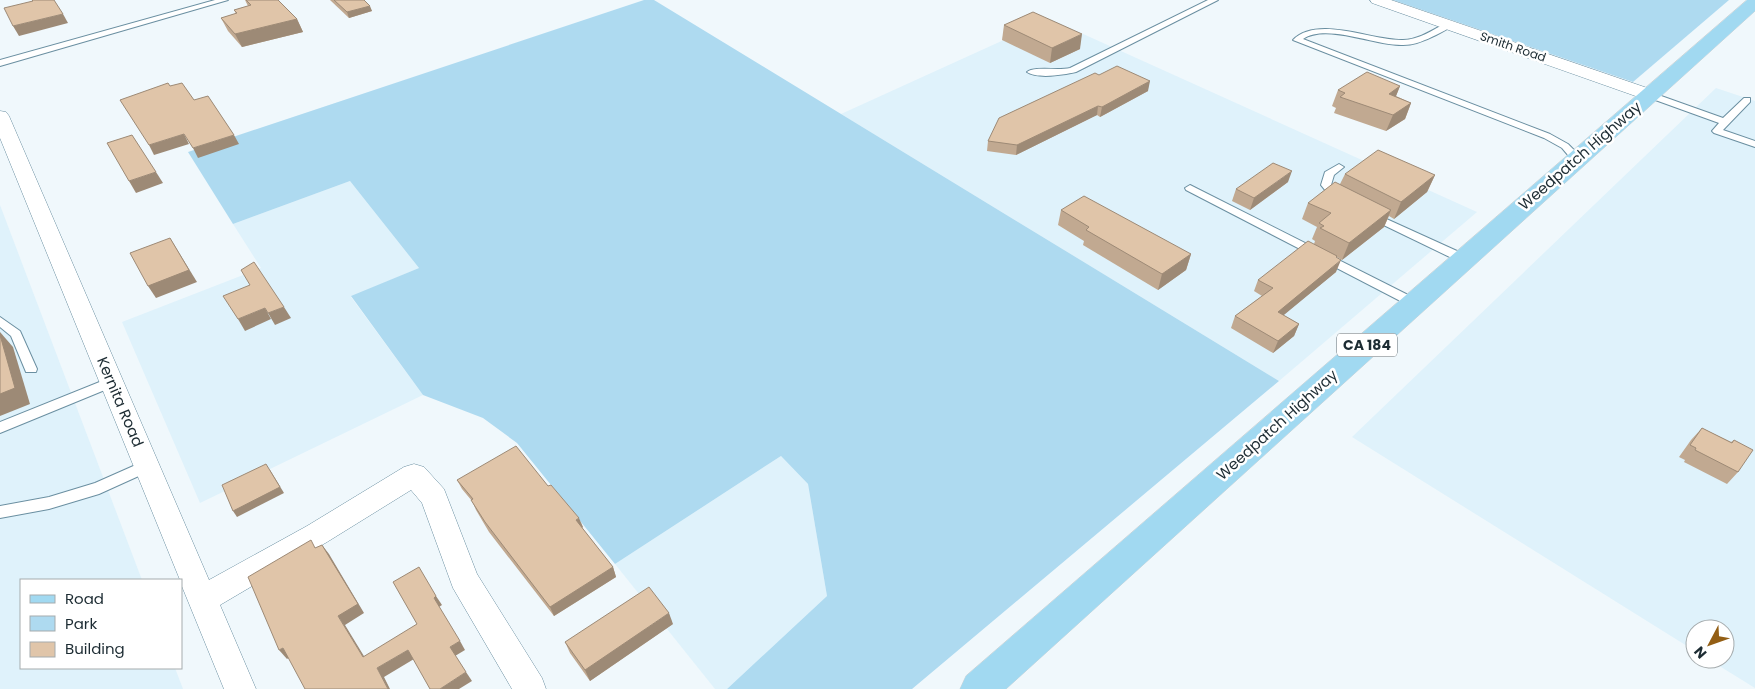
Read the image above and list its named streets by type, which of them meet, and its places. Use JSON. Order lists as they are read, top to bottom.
{
  "streets": {
    "main road": ["Weedpatch Highway", "CA 184"],
    "street": ["Smith Road", "Kernita Road"]
  },
  "crossings": [
    ["Smith Road", "Weedpatch Highway"]
  ],
  "legend": ["Road", "Park", "Building"],
  "north": "bottom left"
}
